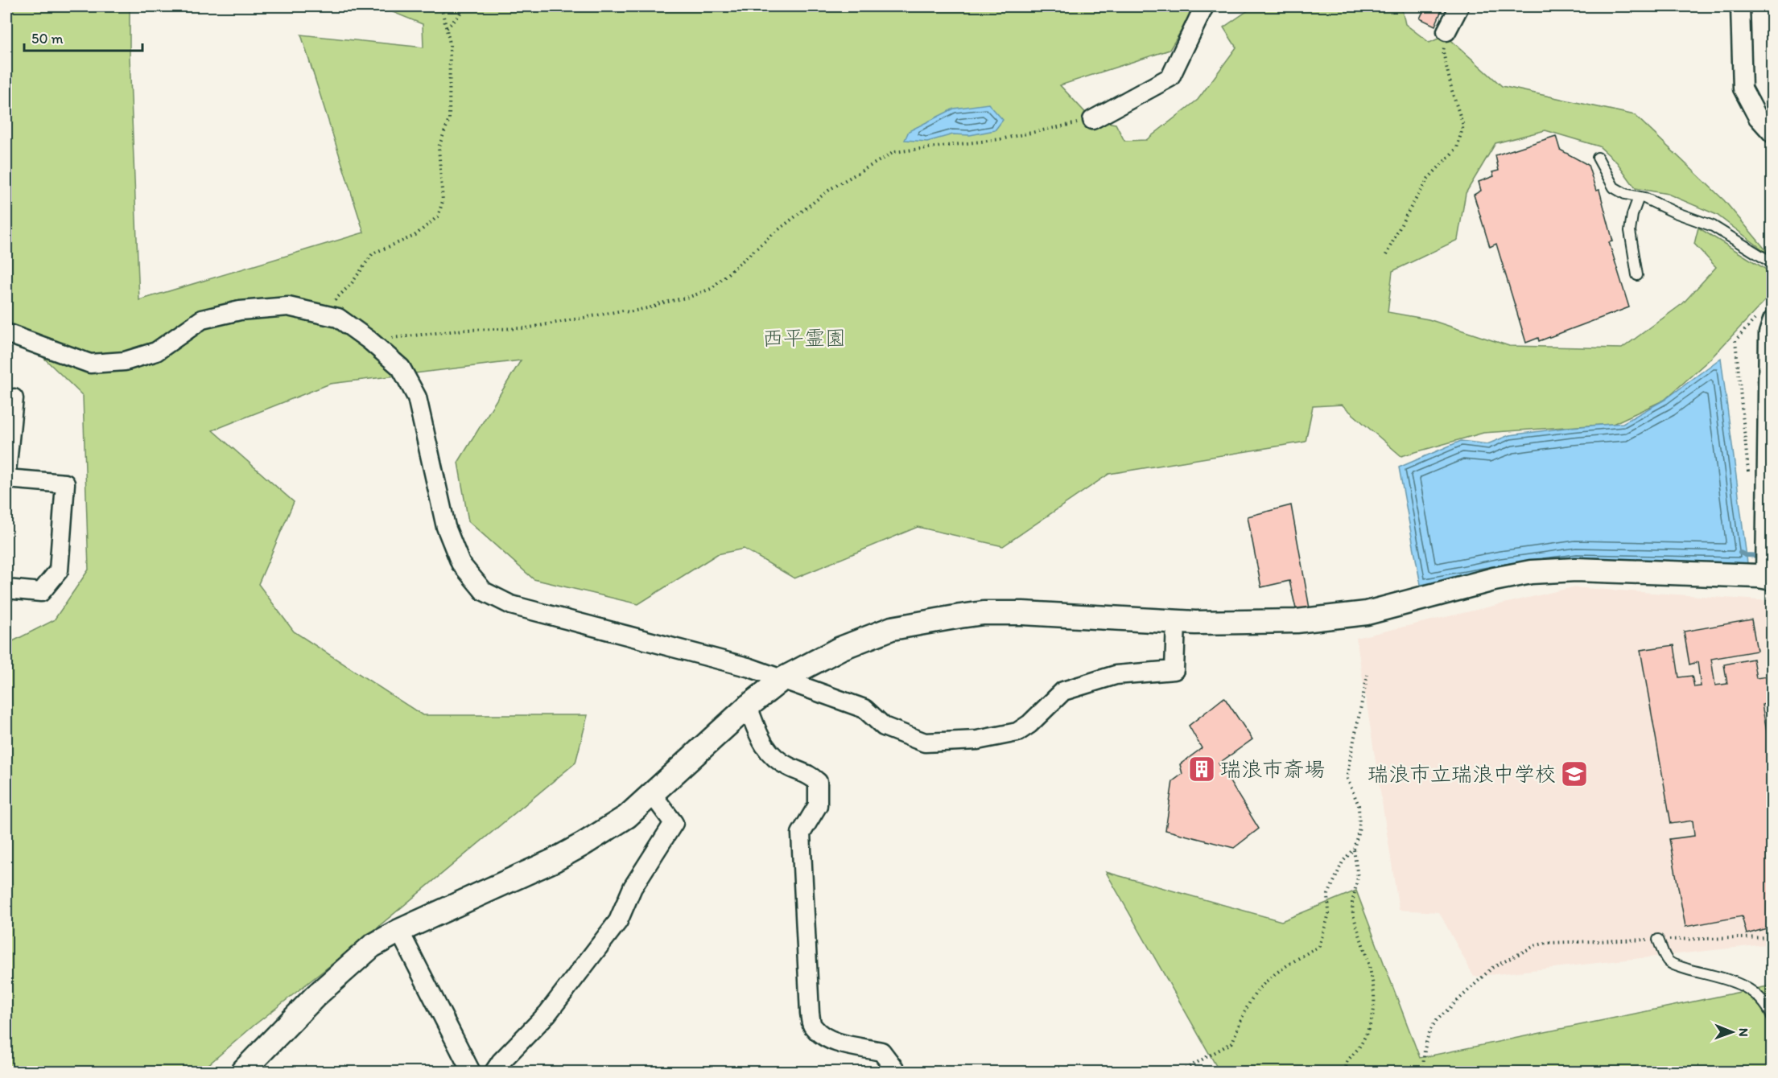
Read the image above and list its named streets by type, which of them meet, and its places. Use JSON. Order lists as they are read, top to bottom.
{
  "parks": ["西平霊園"],
  "places": {
    "building": ["瑞浪市斎場"],
    "school or university": ["瑞浪市立瑞浪中学校"]
  },
  "scale_bar": "50 m",
  "north": "right"
}
